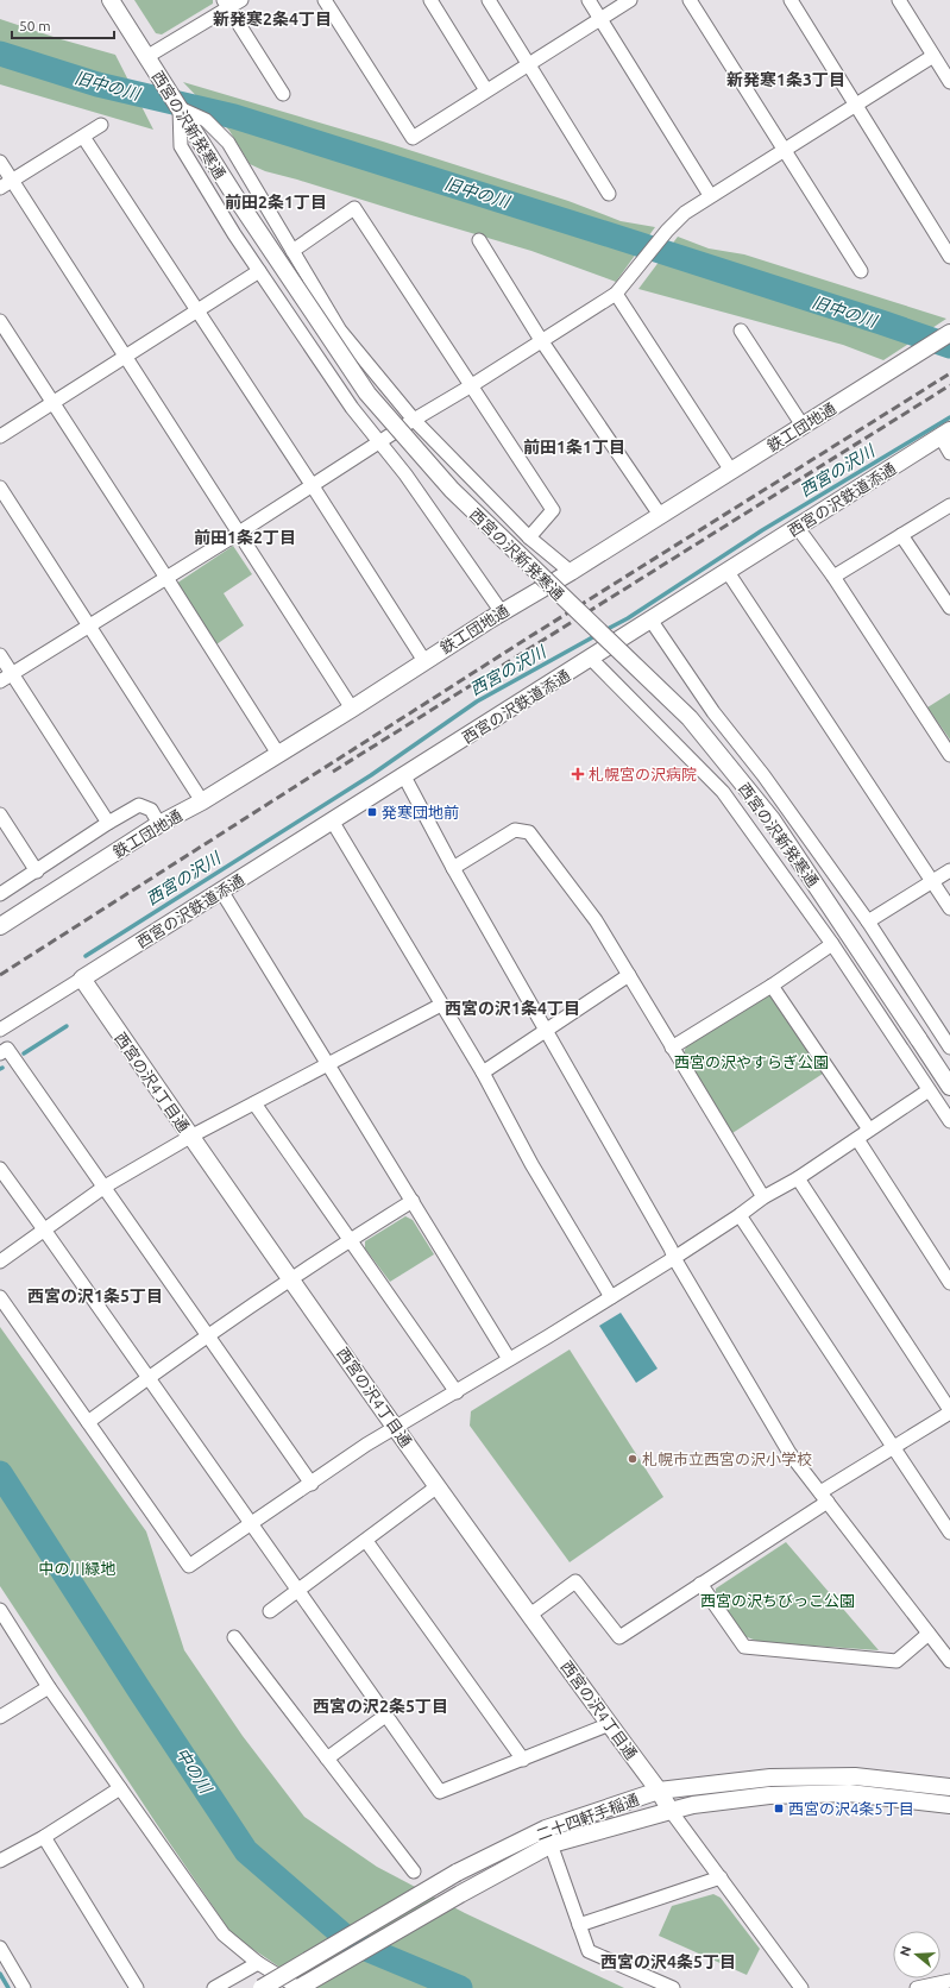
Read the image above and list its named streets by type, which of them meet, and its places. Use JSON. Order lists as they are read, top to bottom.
{
  "streets": {
    "street": [
      "西宮の沢新発寒通",
      "鉄工団地通",
      "西宮の沢鉄道添通",
      "西宮の沢4丁目通",
      "二十四軒手稲通"
    ]
  },
  "crossings": [
    ["西宮の沢鉄道添通", "西宮の沢4丁目通"],
    ["西宮の沢4丁目通", "二十四軒手稲通"]
  ],
  "districts": [
    "新発寒2条4丁目",
    "新発寒1条3丁目",
    "前田2条1丁目",
    "前田1条1丁目",
    "前田1条2丁目",
    "西宮の沢1条4丁目",
    "西宮の沢1条5丁目",
    "西宮の沢2条5丁目",
    "西宮の沢4条5丁目"
  ],
  "water": ["旧中の川", "西宮の沢川", "中の川"],
  "parks": ["西宮の沢やすらぎ公園", "中の川緑地", "西宮の沢ちびっこ公園"],
  "places": {
    "health": ["札幌宮の沢病院"],
    "transit": ["発寒団地前", "西宮の沢4条5丁目"],
    "other": ["札幌市立西宮の沢小学校"]
  },
  "scale_bar": "50 m",
  "north": "left"
}
